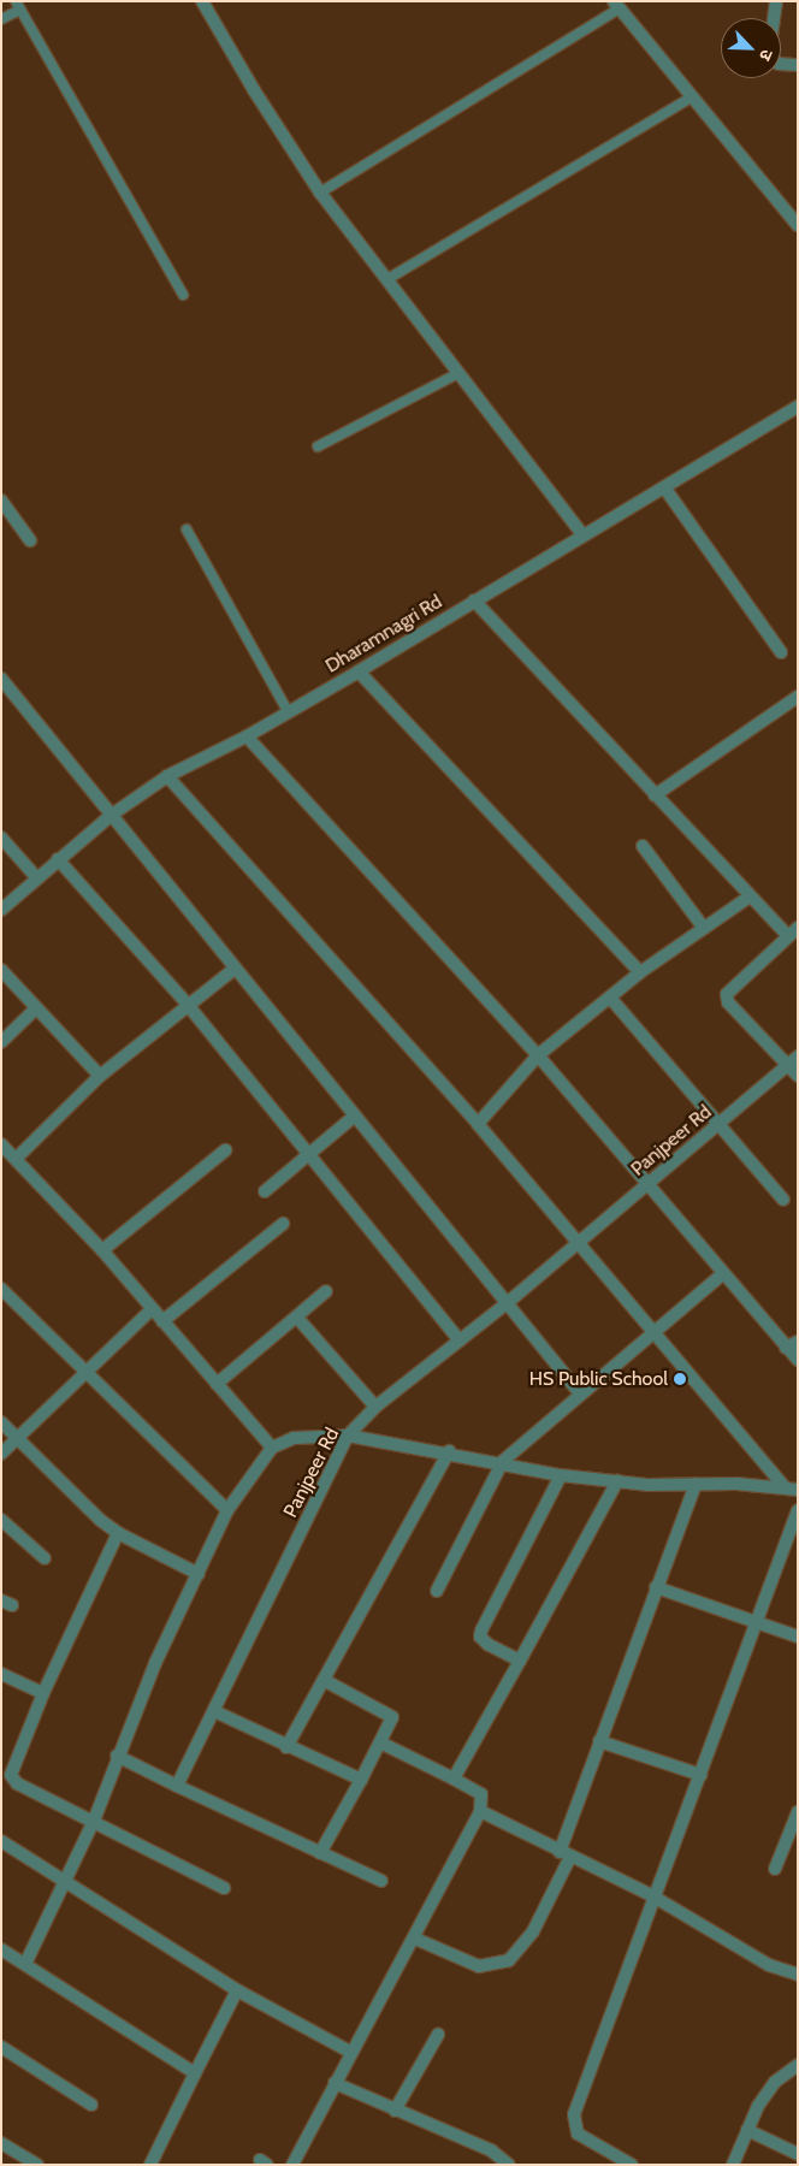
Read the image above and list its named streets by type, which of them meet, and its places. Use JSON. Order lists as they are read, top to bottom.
{
  "streets": {
    "street": ["Dharamnagri Rd", "Panjpeer Rd"]
  },
  "places": ["HS Public School"],
  "north": "bottom right"
}
